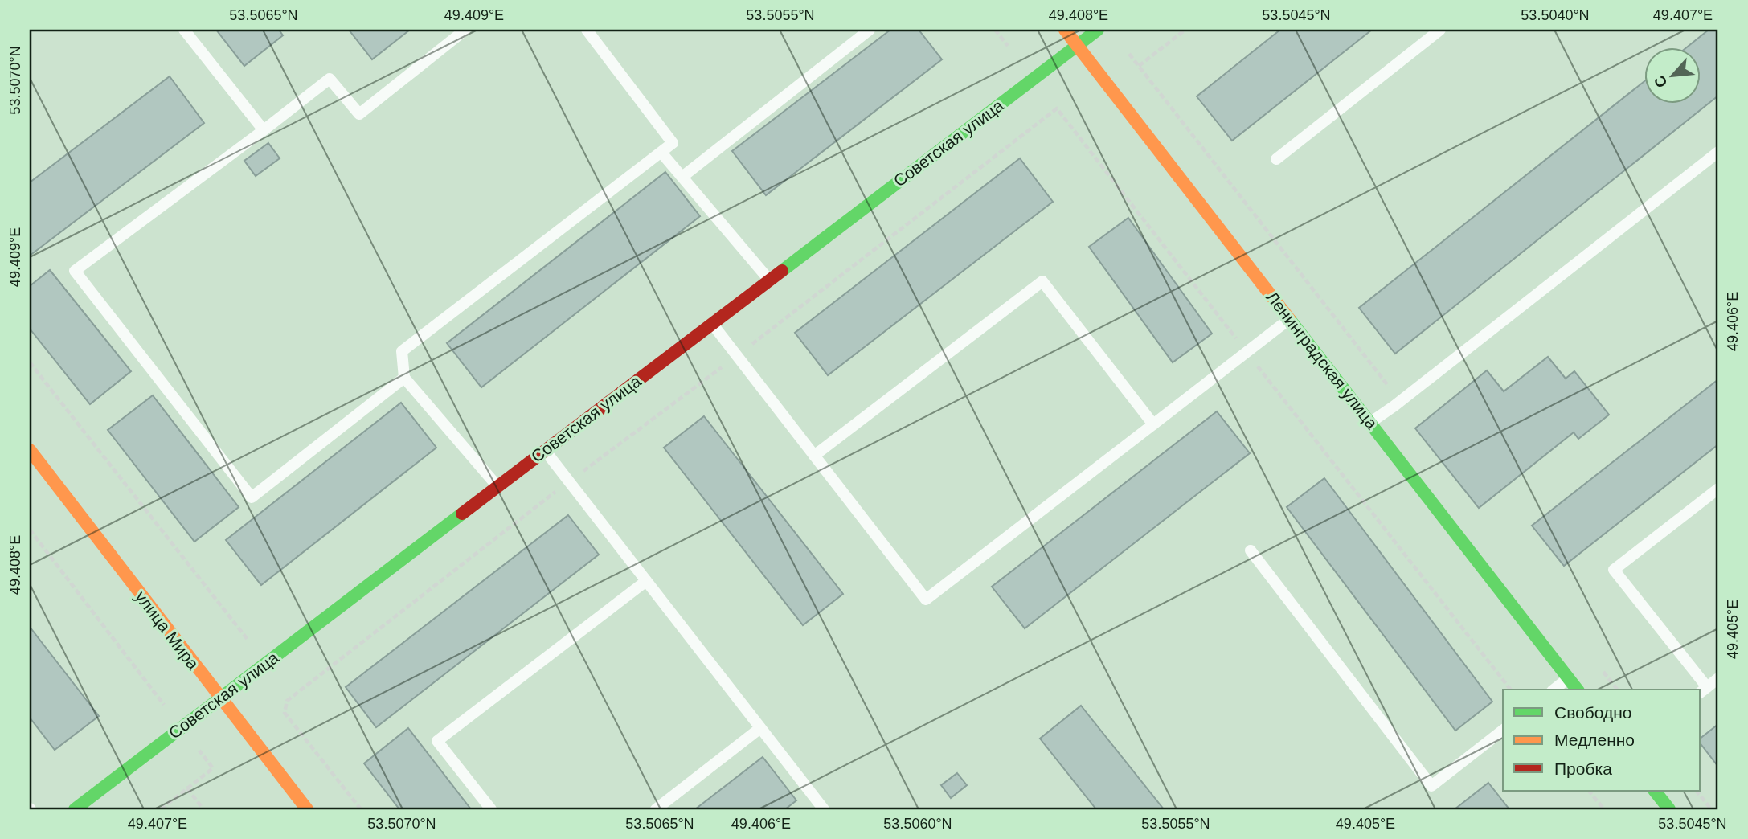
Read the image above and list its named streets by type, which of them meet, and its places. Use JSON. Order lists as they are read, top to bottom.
{
  "streets": {
    "main road": ["Советская улица", "Ленинградская улица", "улица Мира"]
  },
  "crossings": [
    ["Советская улица", "Ленинградская улица"],
    ["Советская улица", "улица Мира"]
  ],
  "legend": ["Свободно", "Медленно", "Пробка"],
  "north": "bottom left",
  "coordinates": [
    "53.5065°N",
    "49.409°E",
    "53.5055°N",
    "49.408°E",
    "53.5045°N",
    "53.5040°N",
    "49.407°E",
    "53.5070°N",
    "49.406°E",
    "49.405°E",
    "53.5060°N"
  ]
}
